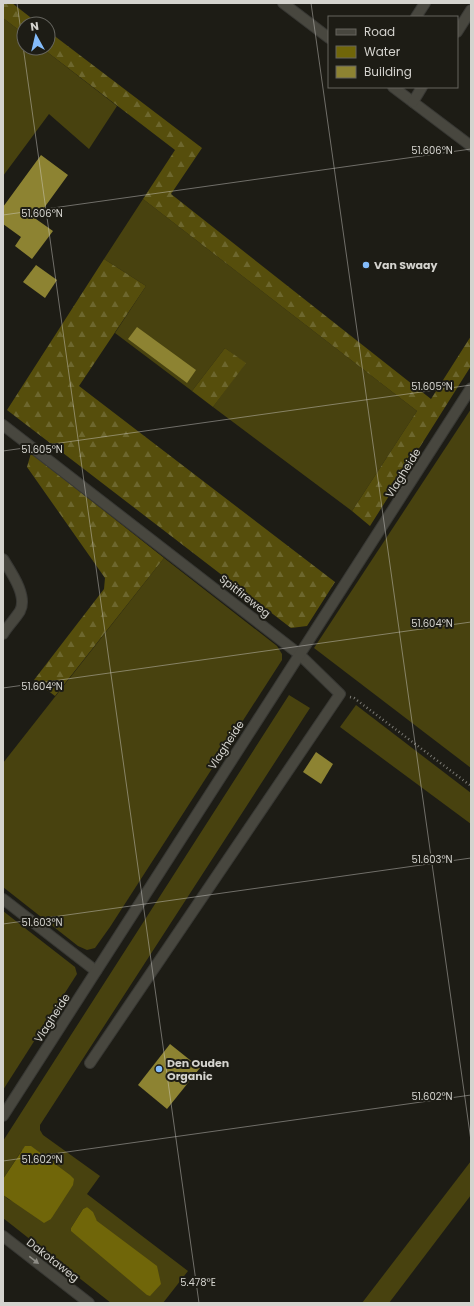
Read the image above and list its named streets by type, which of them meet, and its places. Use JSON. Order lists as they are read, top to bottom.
{
  "streets": {
    "street": ["Vlagheide", "Spitfireweg", "Dakotaweg"]
  },
  "crossings": [
    ["Vlagheide", "Spitfireweg"]
  ],
  "one_way": ["Dakotaweg"],
  "places": ["Van Swaay", "Den Ouden Organic"],
  "legend": ["Road", "Water", "Building"],
  "north": "top",
  "coordinates": [
    "51.606°N",
    "51.605°N",
    "51.604°N",
    "51.603°N",
    "51.602°N",
    "5.478°E"
  ]
}
